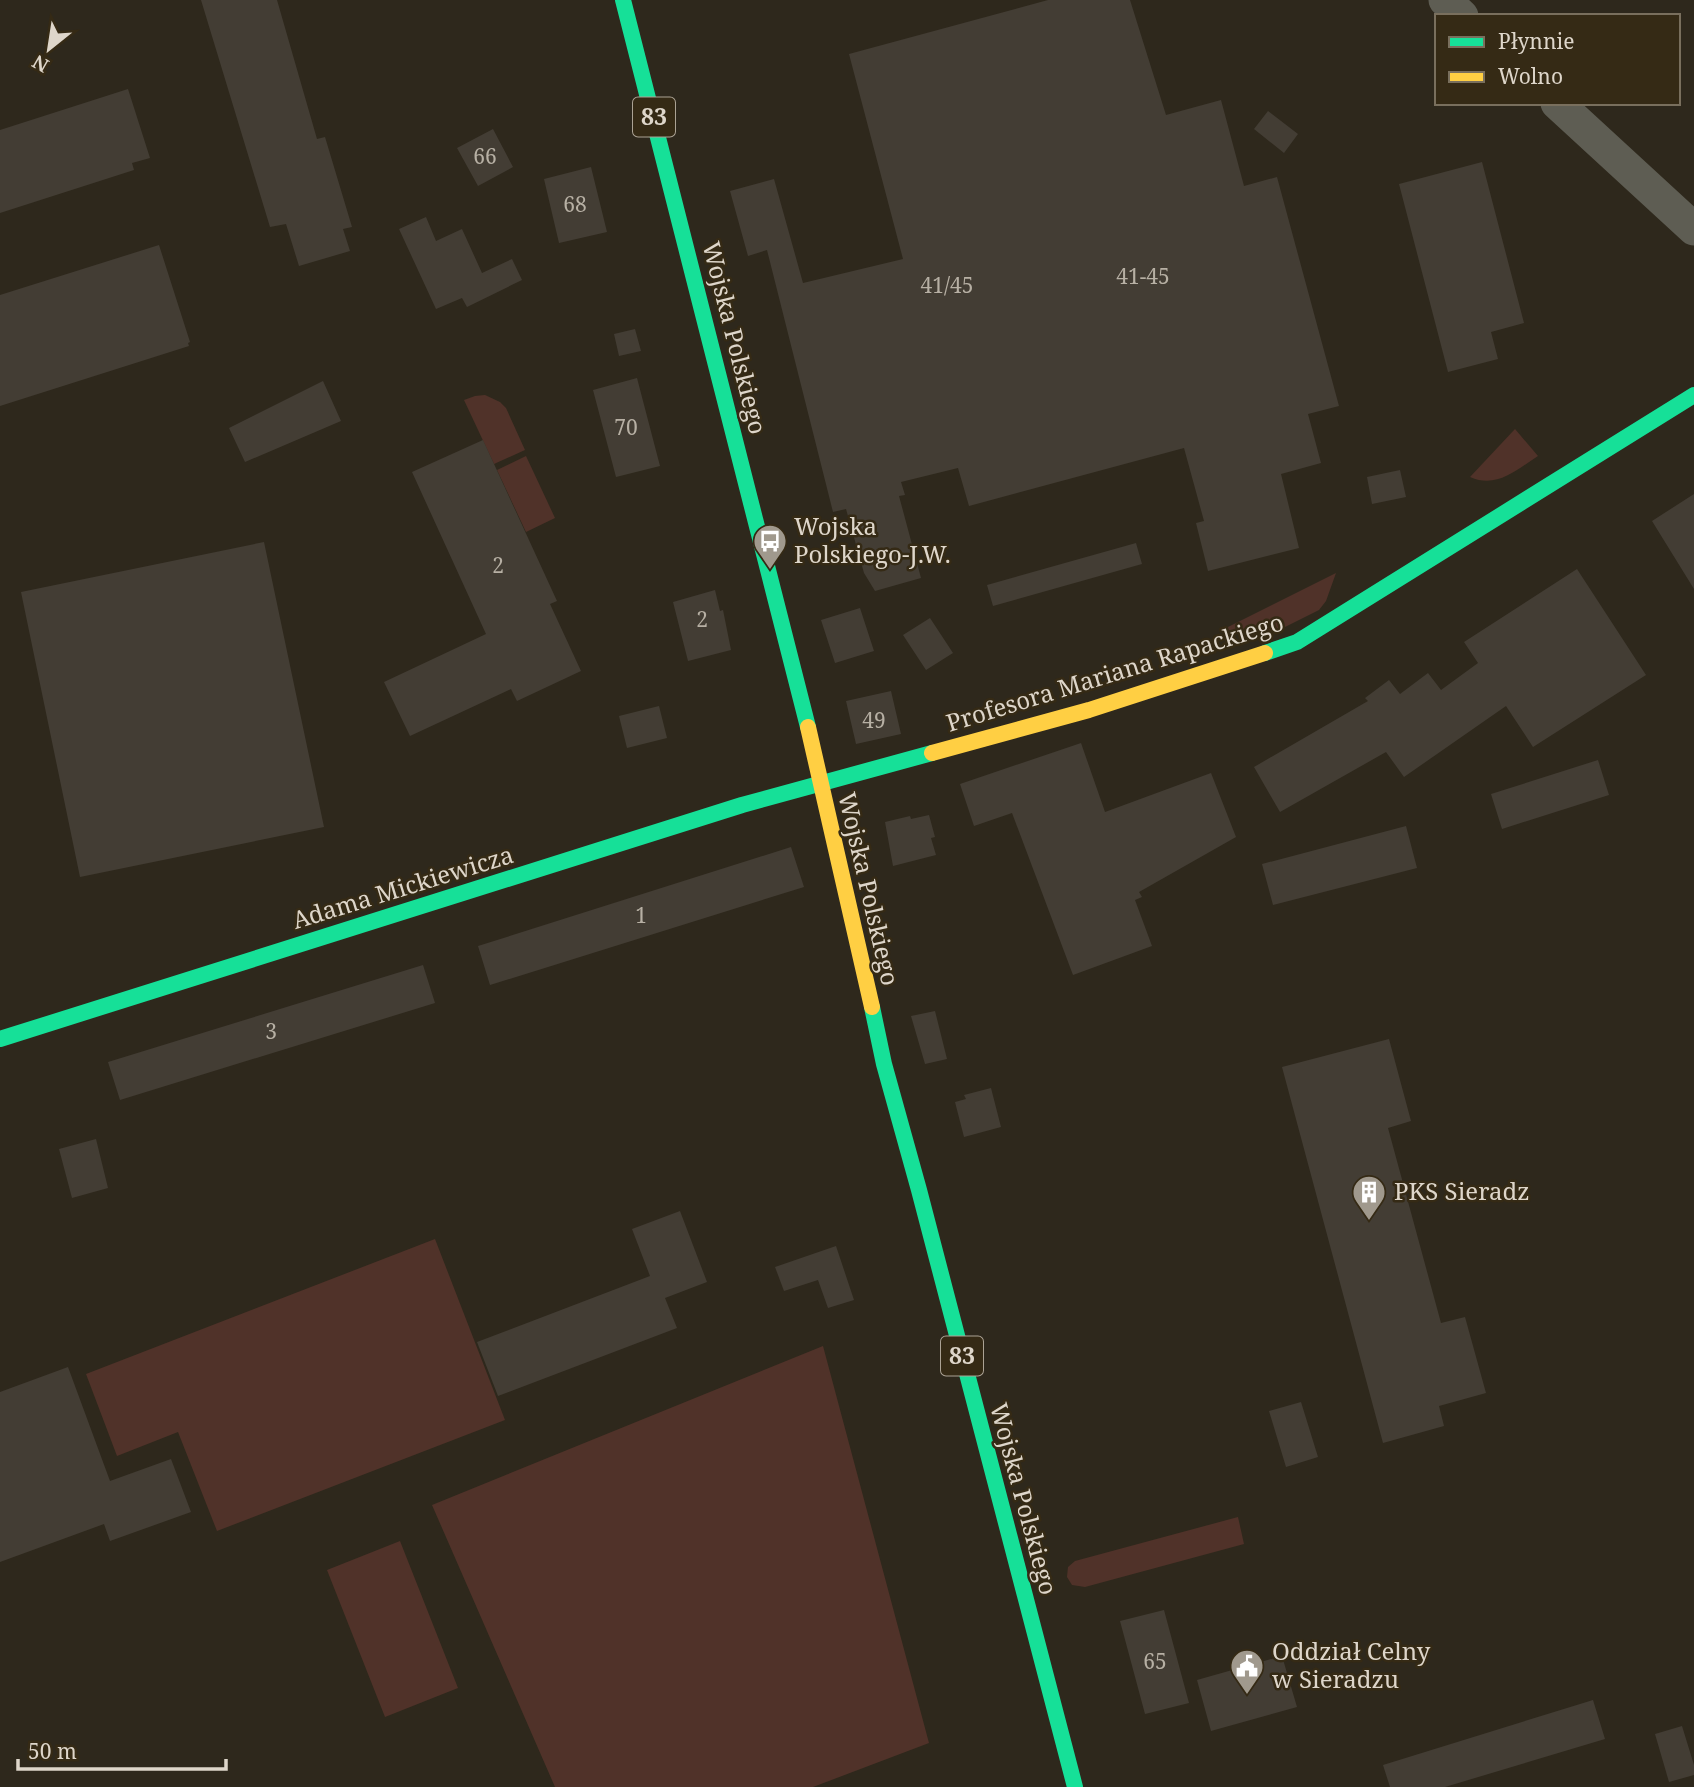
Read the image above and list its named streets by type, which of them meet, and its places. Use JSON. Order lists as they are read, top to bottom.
{
  "streets": {
    "main road": [
      "83",
      "Wojska Polskiego",
      "Profesora Mariana Rapackiego",
      "Adama Mickiewicza"
    ]
  },
  "crossings": [
    ["Wojska Polskiego", "Profesora Mariana Rapackiego"],
    ["Wojska Polskiego", "Adama Mickiewicza"],
    ["Profesora Mariana Rapackiego", "Adama Mickiewicza"]
  ],
  "places": {
    "bus stop": ["Wojska Polskiego-J.W."],
    "building": ["PKS Sieradz"],
    "public building": ["Oddział Celny w Sieradzu"]
  },
  "house_numbers": [
    "66",
    "68",
    "41-45",
    "41/45",
    "70",
    "2",
    "2",
    "49",
    "1",
    "3",
    "65"
  ],
  "legend": ["Płynnie", "Wolno"],
  "scale_bar": "50 m",
  "north": "bottom left"
}
